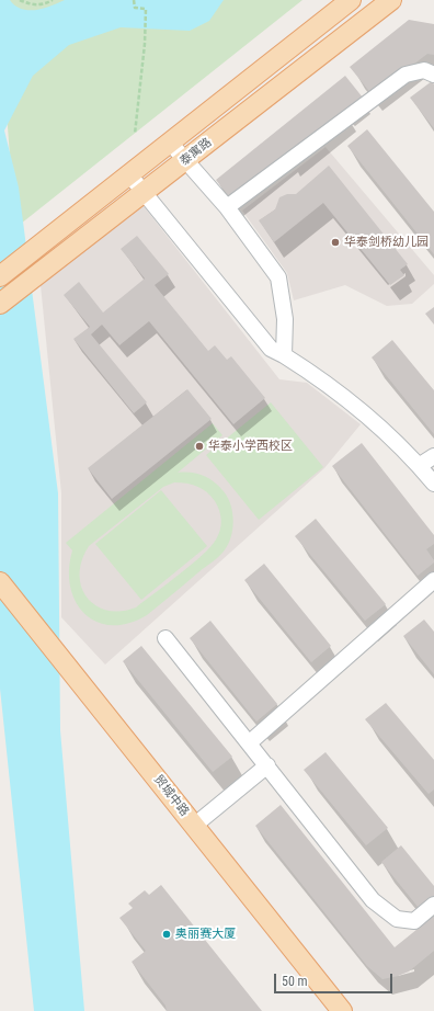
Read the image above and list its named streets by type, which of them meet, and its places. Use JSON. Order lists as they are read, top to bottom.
{
  "streets": {
    "main road": ["泰寓路", "贸城中路"]
  },
  "places": ["华泰剑桥幼儿园", "华泰小学西校区", "奥丽赛大厦"],
  "scale_bar": "50 m"
}
